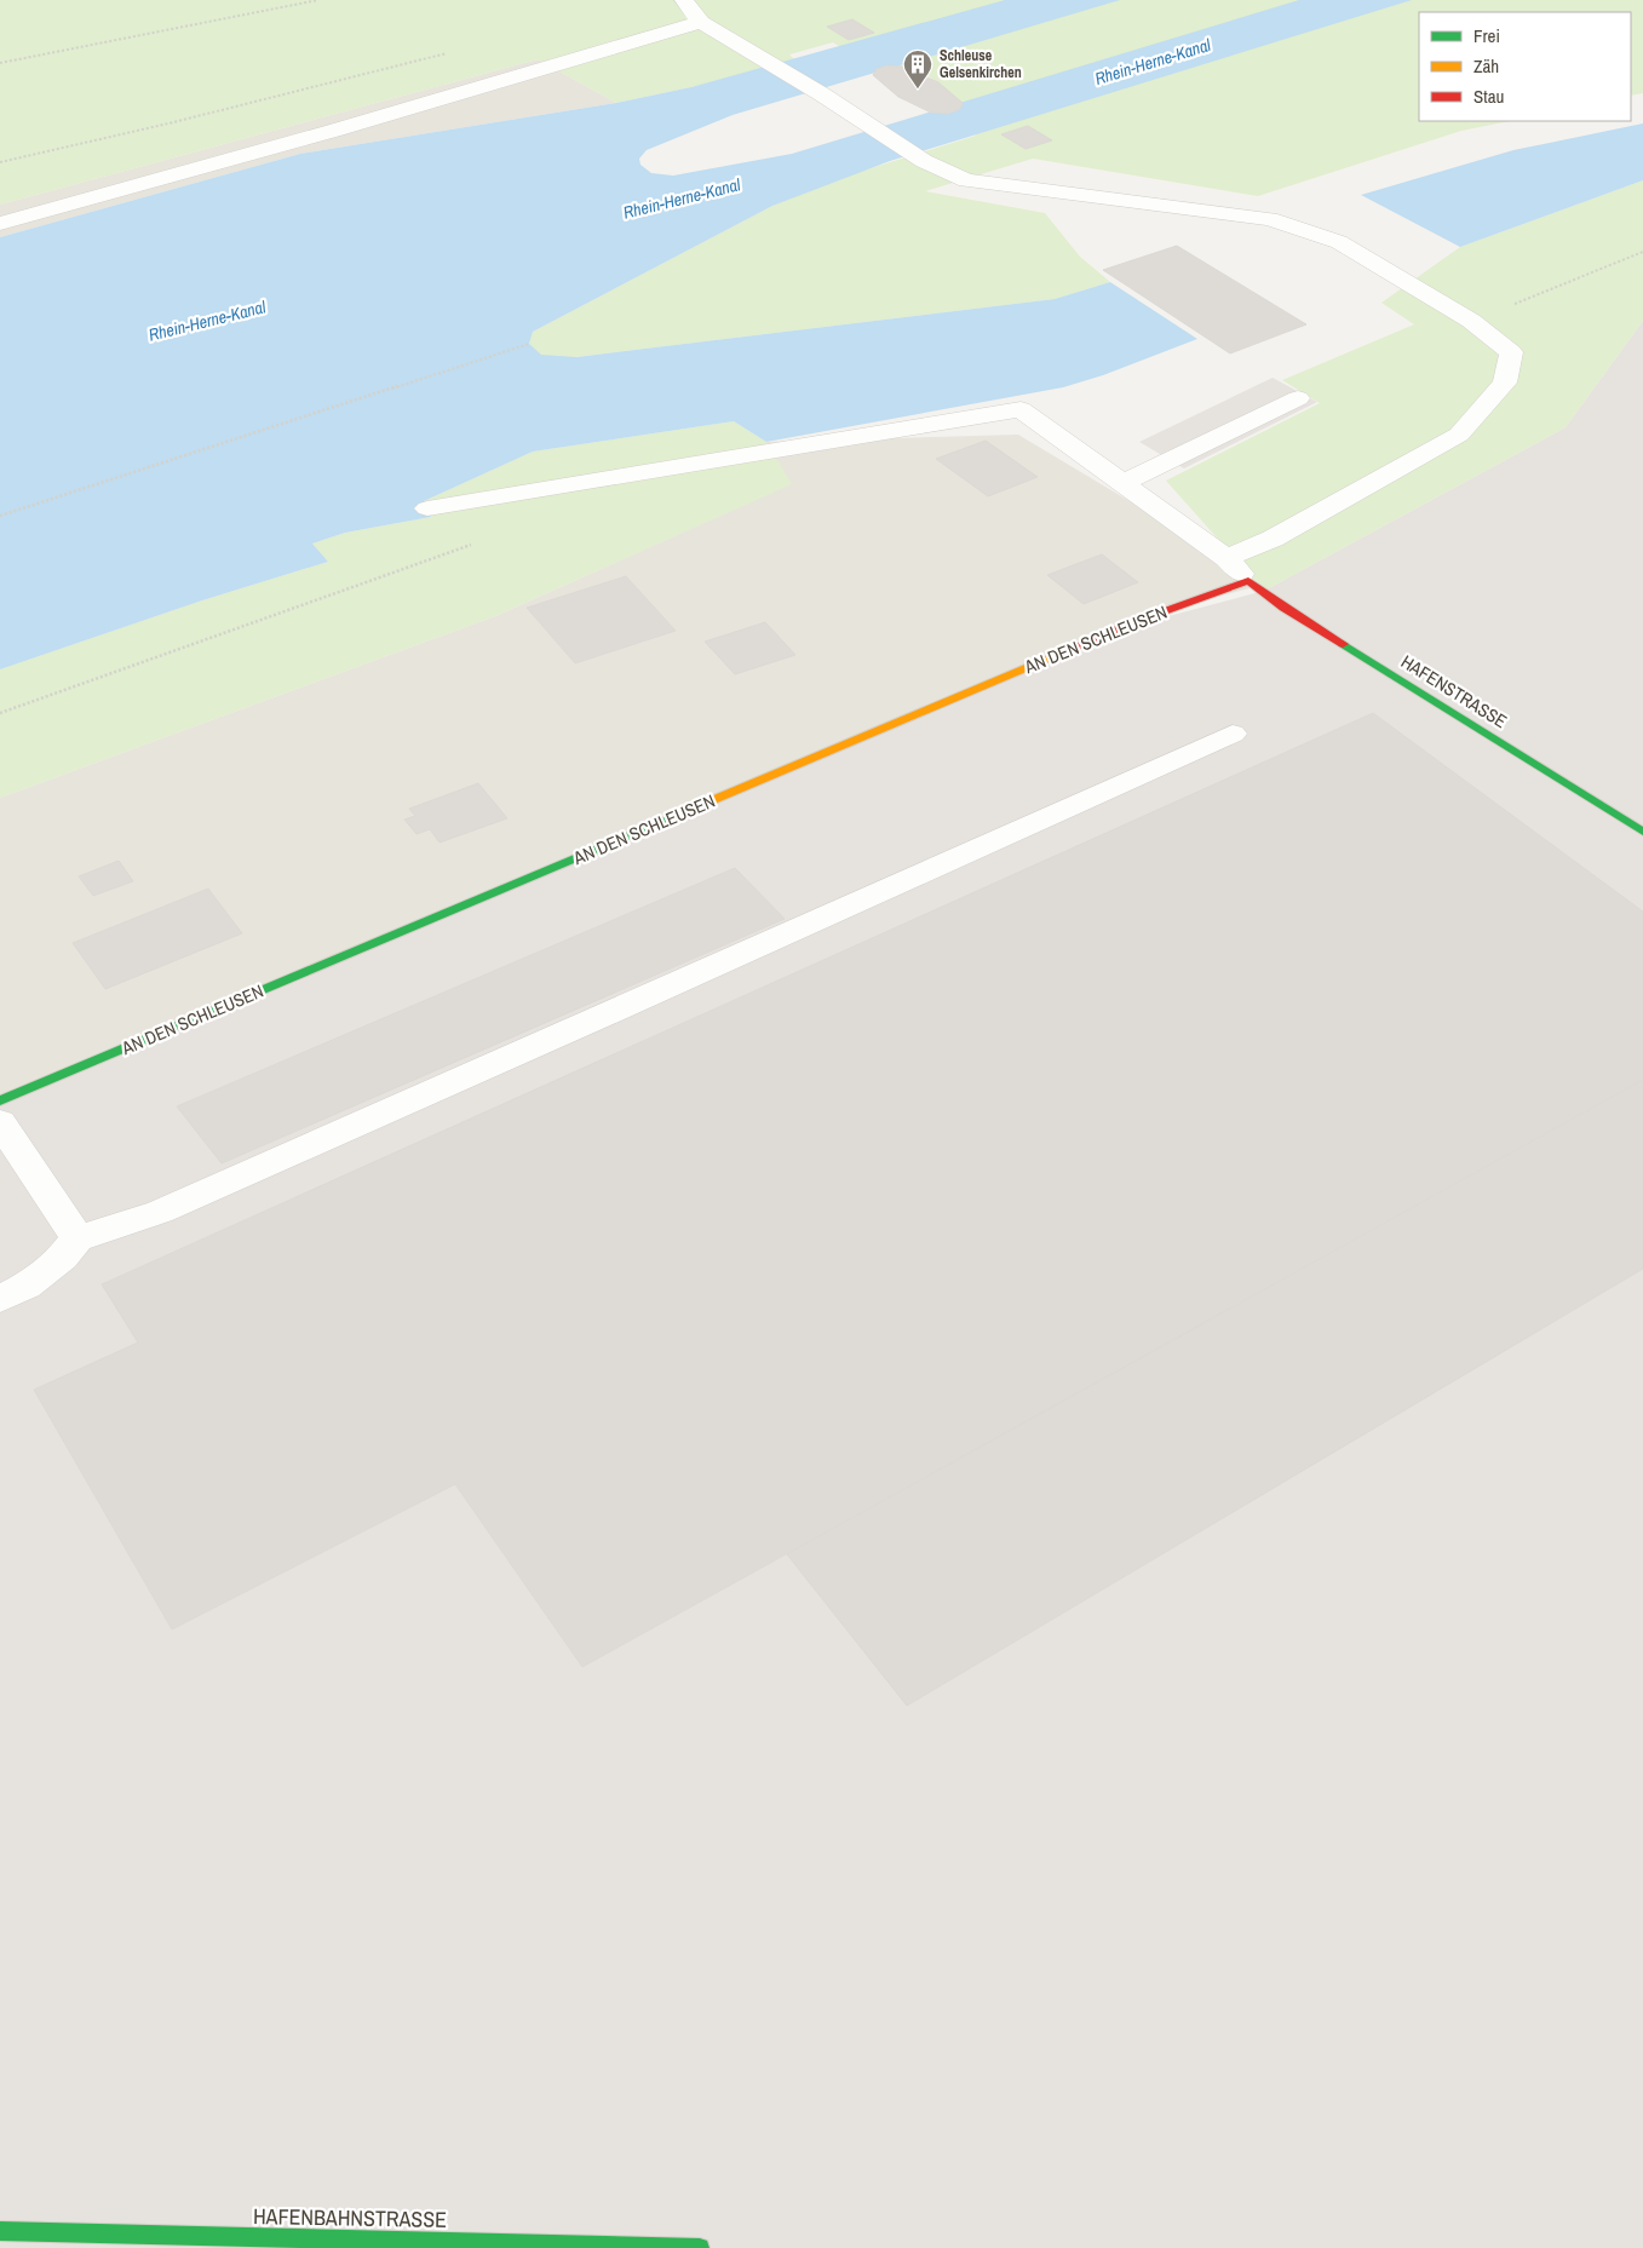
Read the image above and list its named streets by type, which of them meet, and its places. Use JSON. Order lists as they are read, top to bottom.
{
  "streets": {
    "street": ["AN DEN SCHLEUSEN", "HAFENSTRASSE", "HAFENBAHNSTRASSE"]
  },
  "crossings": [
    ["AN DEN SCHLEUSEN", "HAFENSTRASSE"]
  ],
  "water": ["Rhein-Herne-Kanal"],
  "places": {
    "building": ["Schleuse Gelsenkirchen"]
  },
  "legend": ["Frei", "Zäh", "Stau"]
}
